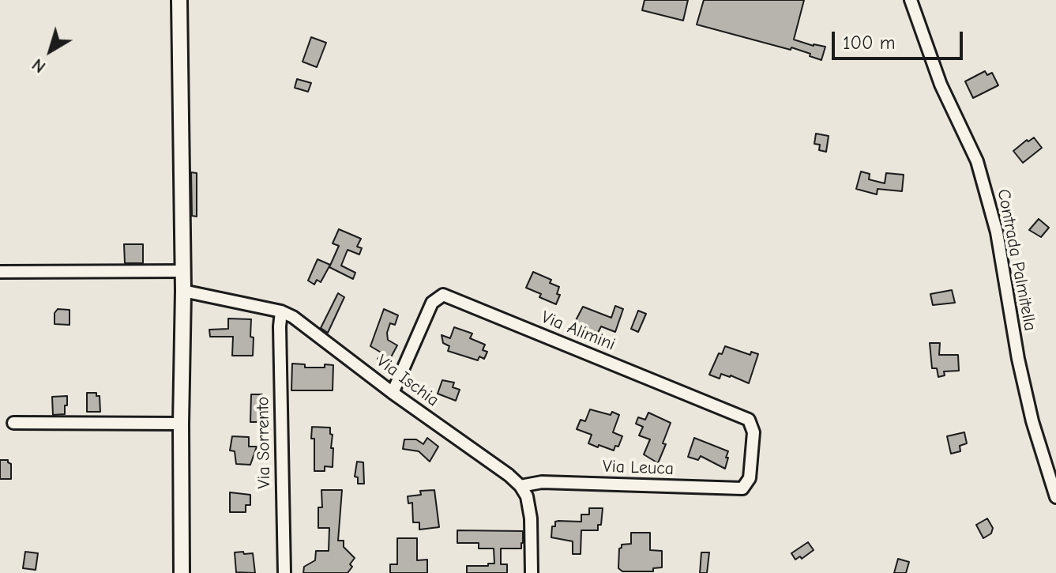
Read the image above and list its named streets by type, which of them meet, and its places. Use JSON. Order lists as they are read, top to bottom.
{
  "streets": {
    "street": [
      "Contrada Palmitella",
      "Via Alimini",
      "Via Ischia",
      "Via Sorrento",
      "Via Leuca"
    ]
  },
  "crossings": [
    ["Via Alimini", "Via Ischia"],
    ["Via Alimini", "Via Leuca"],
    ["Via Ischia", "Via Sorrento"],
    ["Via Ischia", "Via Leuca"]
  ],
  "scale_bar": "100 m",
  "north": "bottom left"
}
